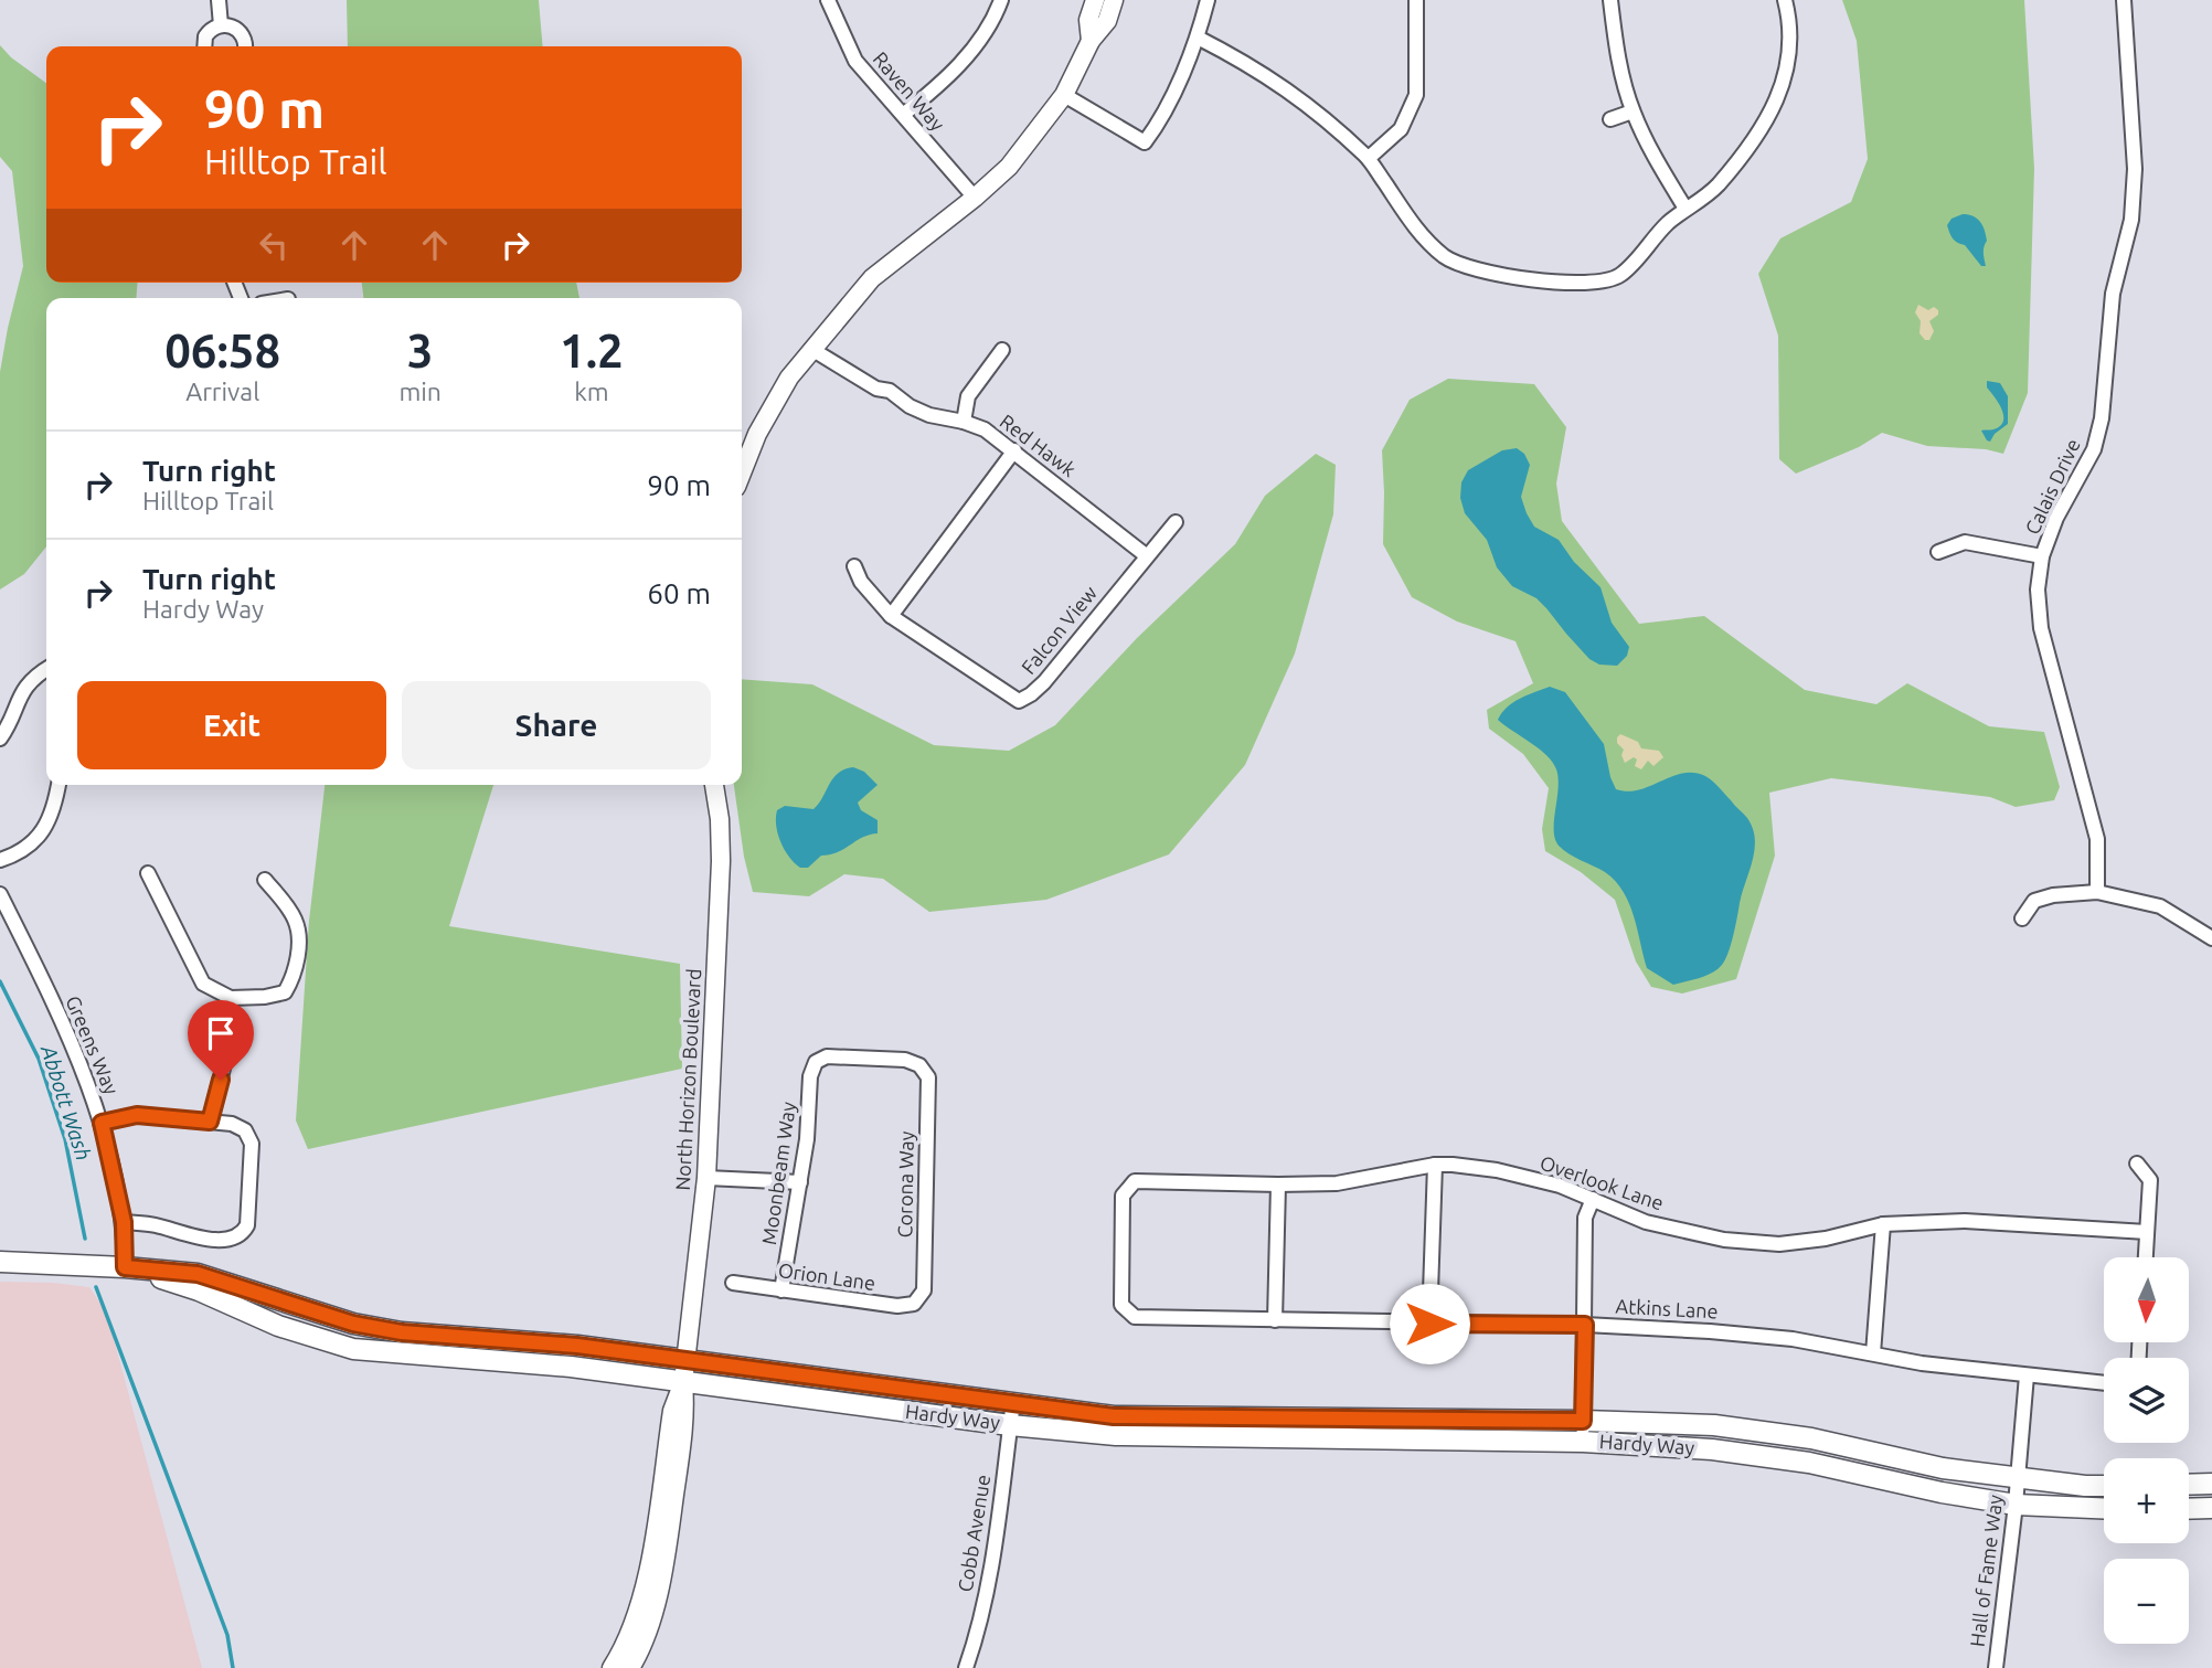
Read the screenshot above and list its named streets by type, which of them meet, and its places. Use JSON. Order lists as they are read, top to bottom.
{
  "streets": {
    "main road": ["Hardy Way"],
    "street": [
      "Raven Way",
      "Red Hawk",
      "Calais Drive",
      "Falcon View",
      "Greens Way",
      "North Horizon Boulevard",
      "Moonbeam Way",
      "Overlook Lane",
      "Corona Way",
      "Orion Lane",
      "Atkins Lane",
      "Cobb Avenue",
      "Hall of Fame Way"
    ]
  },
  "crossings": [
    ["Red Hawk", "Falcon View"],
    ["Greens Way", "Hardy Way"],
    ["North Horizon Boulevard", "Hardy Way"],
    ["Moonbeam Way", "Corona Way"],
    ["Moonbeam Way", "Orion Lane"],
    ["Overlook Lane", "Atkins Lane"],
    ["Corona Way", "Orion Lane"],
    ["Atkins Lane", "Hall of Fame Way"],
    ["Hardy Way", "Cobb Avenue"],
    ["Hardy Way", "Hall of Fame Way"]
  ],
  "water": ["Abbott Wash"],
  "north": "bottom",
  "page": {
    "turn": ["90 m", "Hilltop Trail"],
    "eta": [
      "06:58",
      "Arrival",
      "3",
      "min",
      "1.2",
      "km"
    ],
    "list": [
      {
        "name": "Turn right",
        "note": "Hilltop Trail",
        "value": "90 m"
      },
      {
        "name": "Turn right",
        "note": "Hardy Way",
        "value": "60 m"
      }
    ],
    "buttons": ["Exit", "Share"],
    "map_buttons": ["+", "−"]
  }
}
